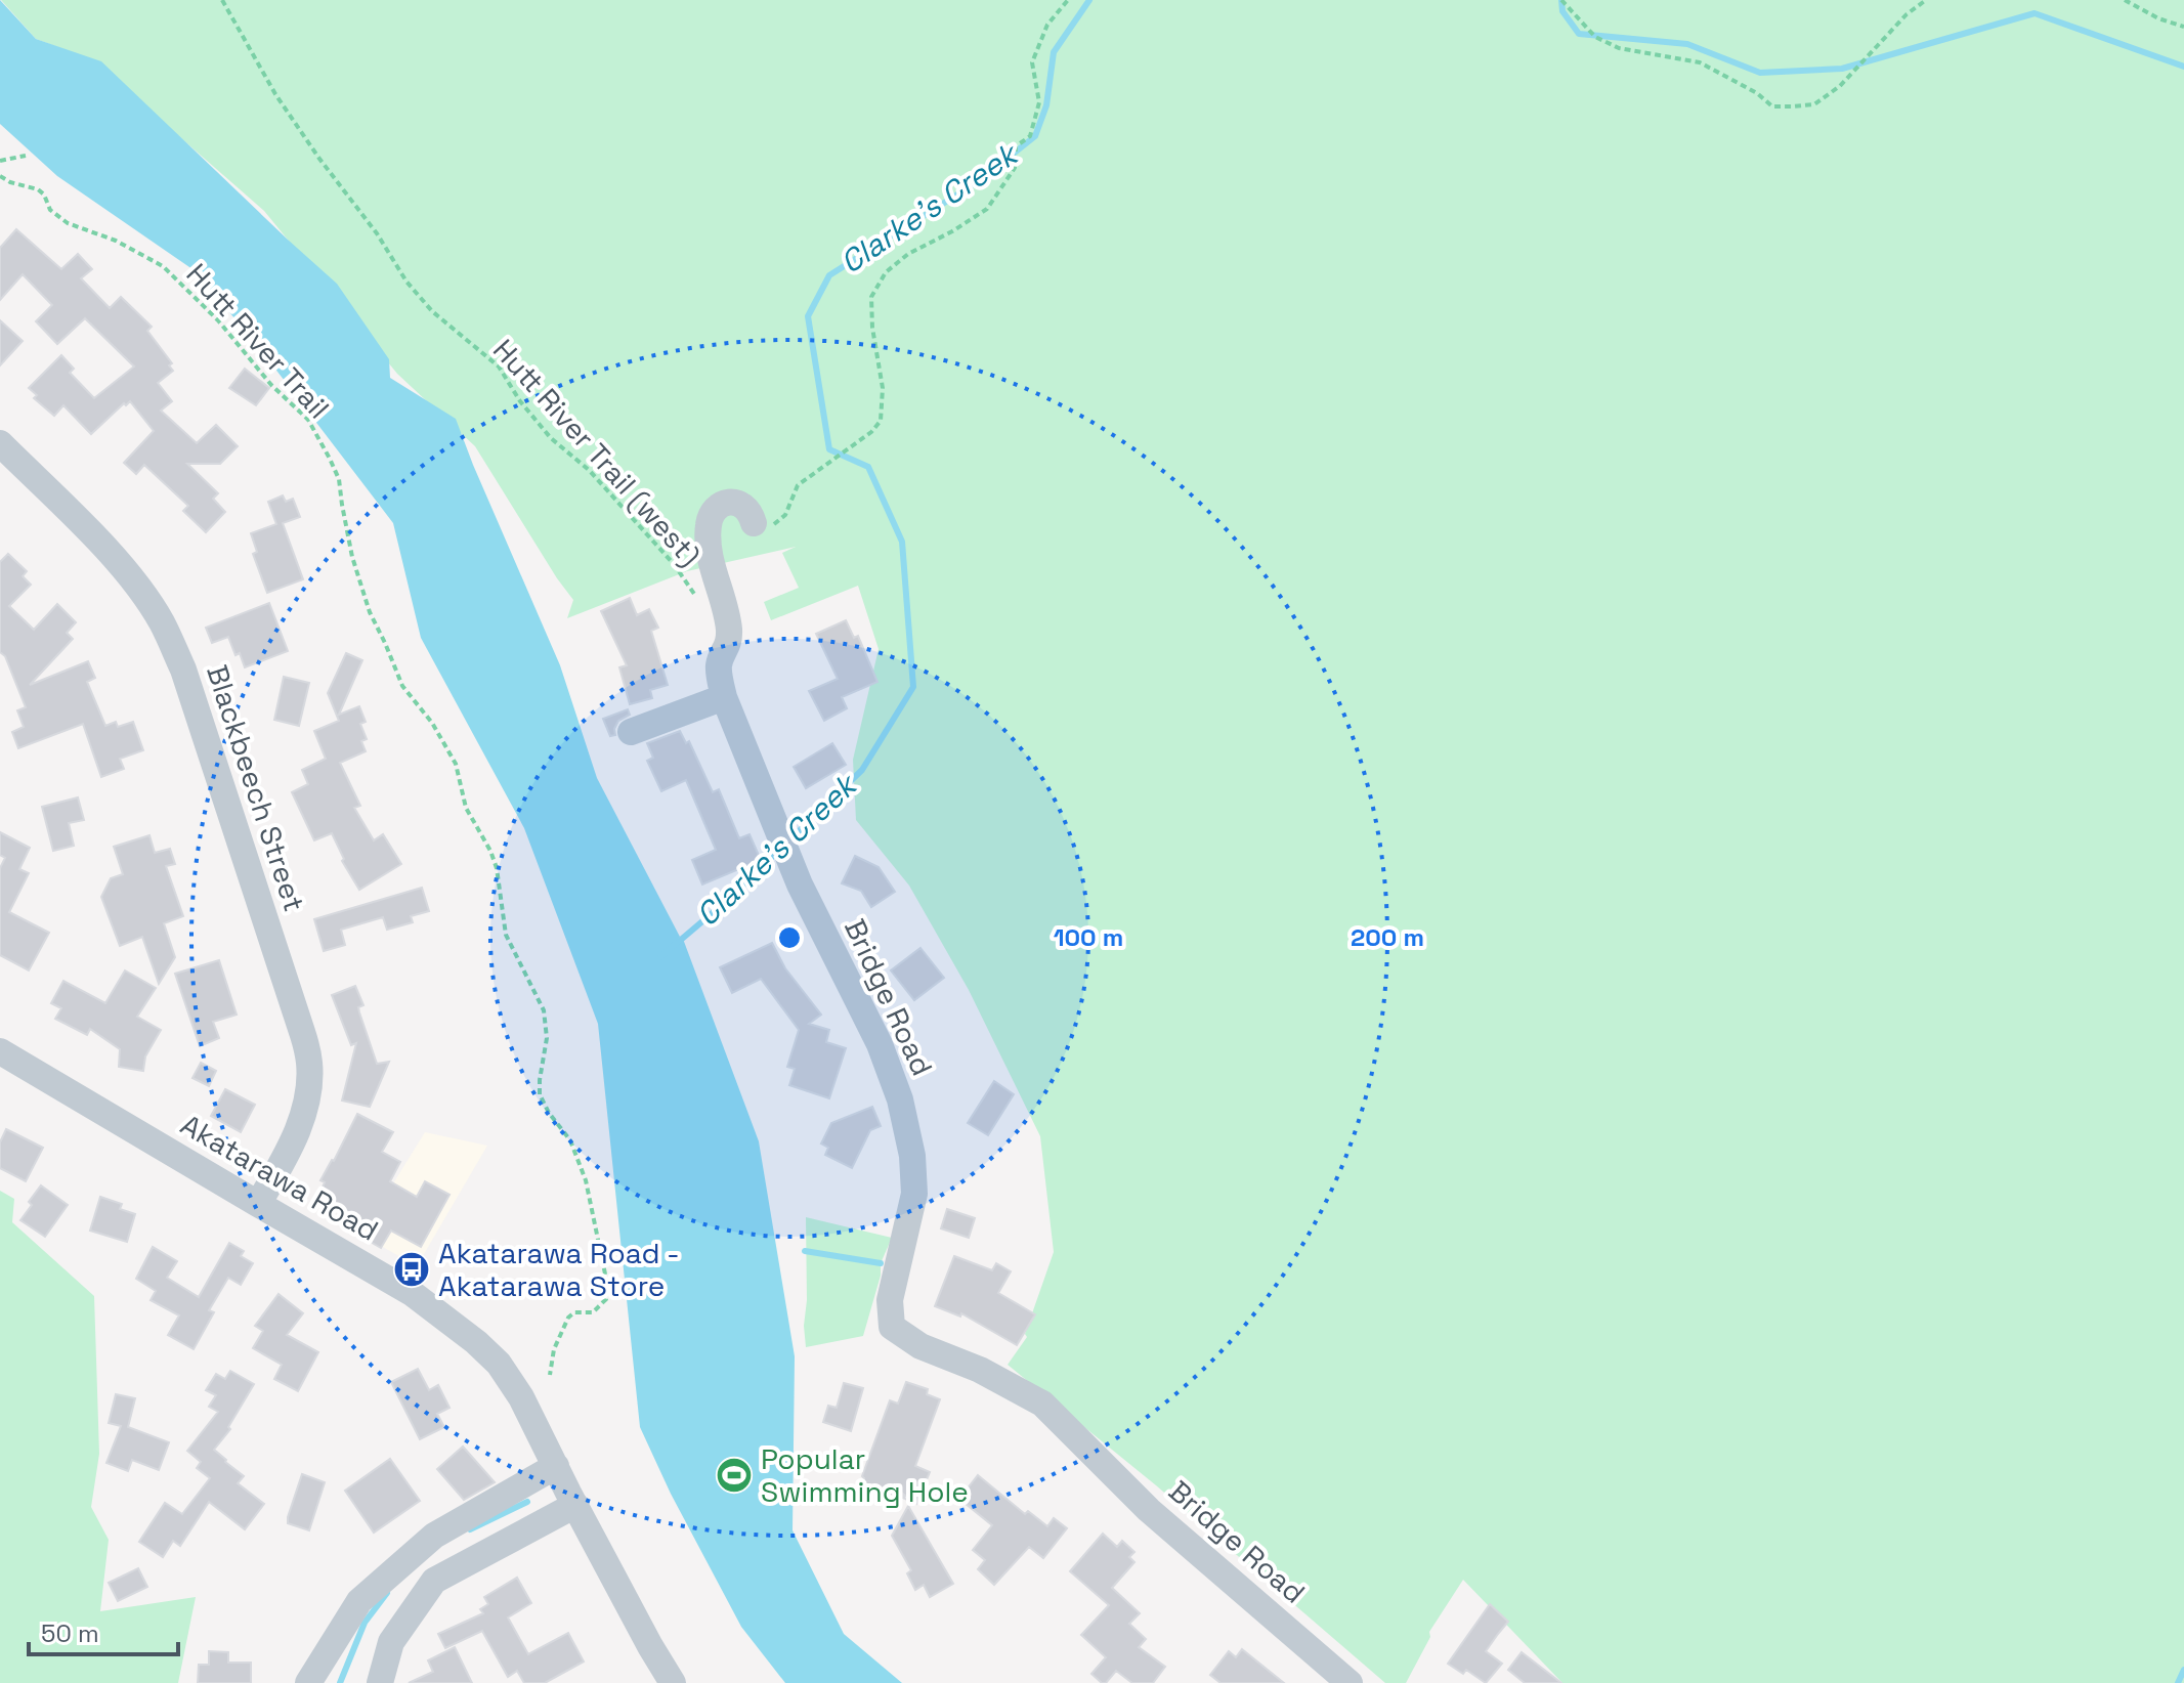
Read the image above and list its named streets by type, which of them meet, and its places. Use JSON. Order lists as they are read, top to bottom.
{
  "streets": {
    "street": ["Blackbeech Street", "Bridge Road", "Akatarawa Road"],
    "path": ["Hutt River Trail", "Hutt River Trail (west)"]
  },
  "crossings": [
    ["Blackbeech Street", "Akatarawa Road"]
  ],
  "water": ["Clarke's Creek"],
  "places": {
    "bus stop": ["Akatarawa Road - Akatarawa Store"],
    "sports": ["Popular Swimming Hole"]
  },
  "scale_bar": "50 m",
  "rings": ["100 m", "200 m"]
}
